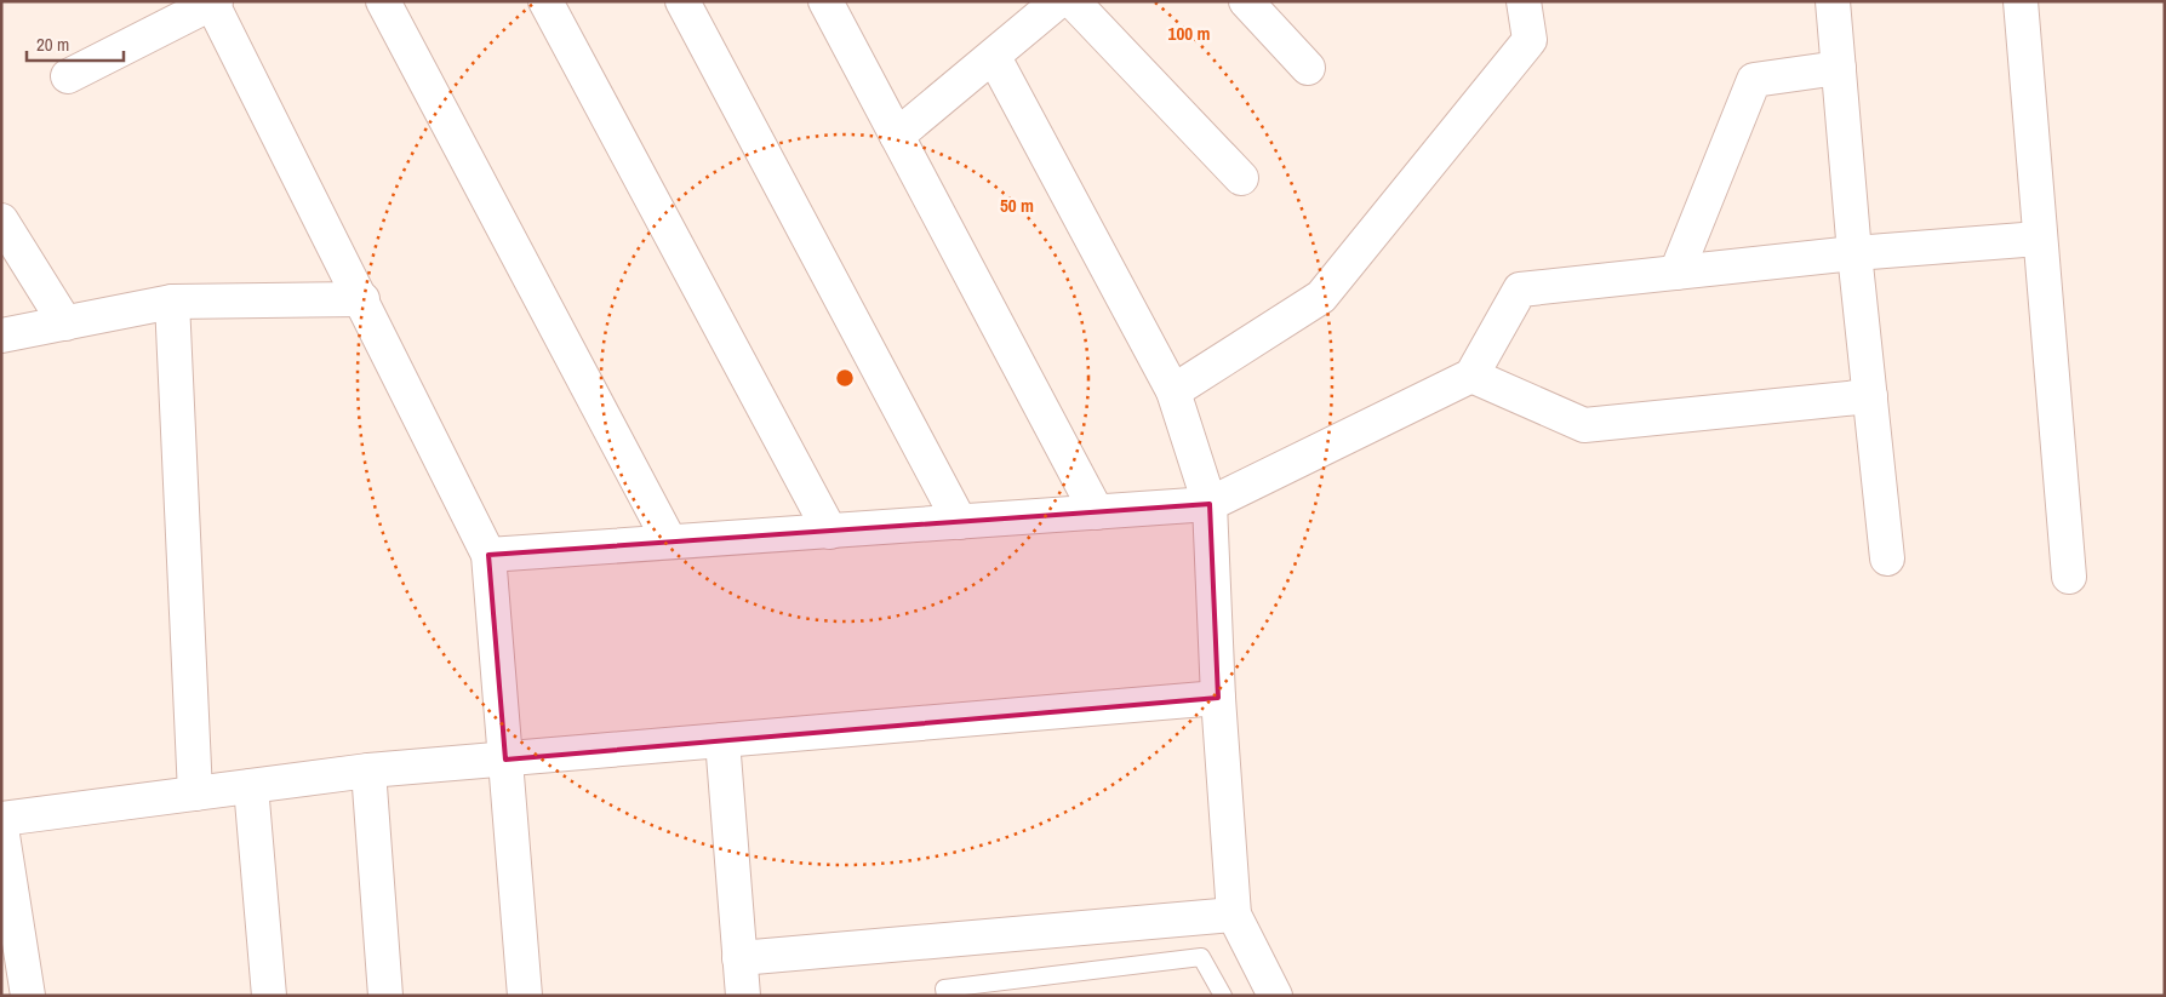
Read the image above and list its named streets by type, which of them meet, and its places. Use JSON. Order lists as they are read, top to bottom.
{
  "scale_bar": "20 m",
  "rings": ["100 m", "50 m"]
}
